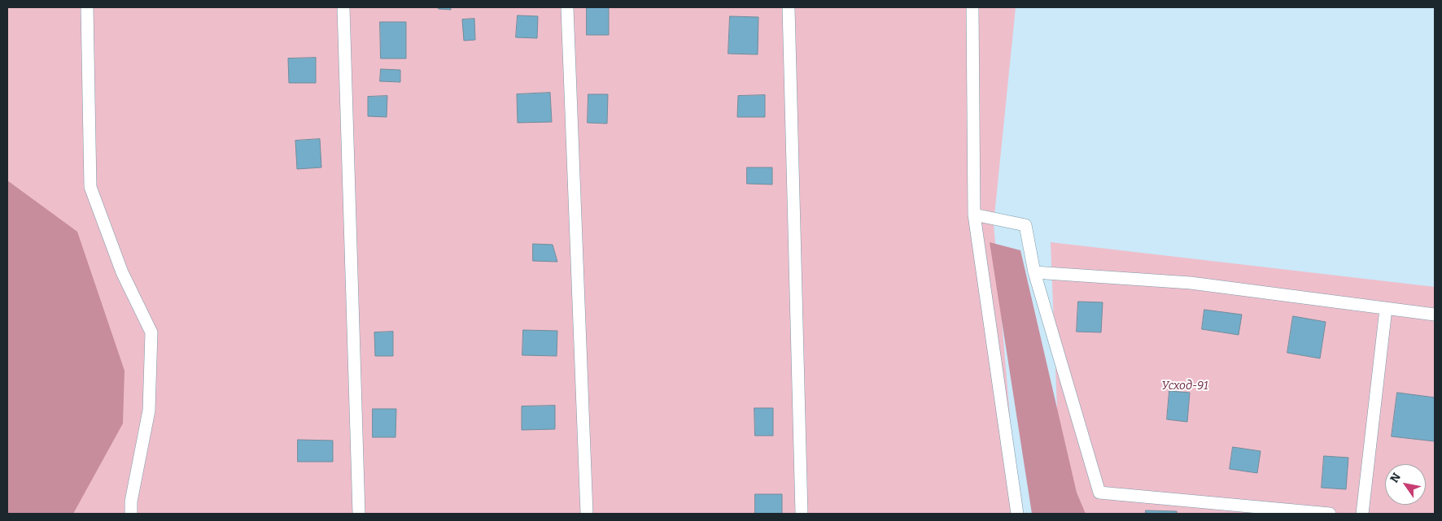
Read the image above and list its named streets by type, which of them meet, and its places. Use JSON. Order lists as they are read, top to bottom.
{
  "parks": ["Усход-91"],
  "north": "top left"
}
